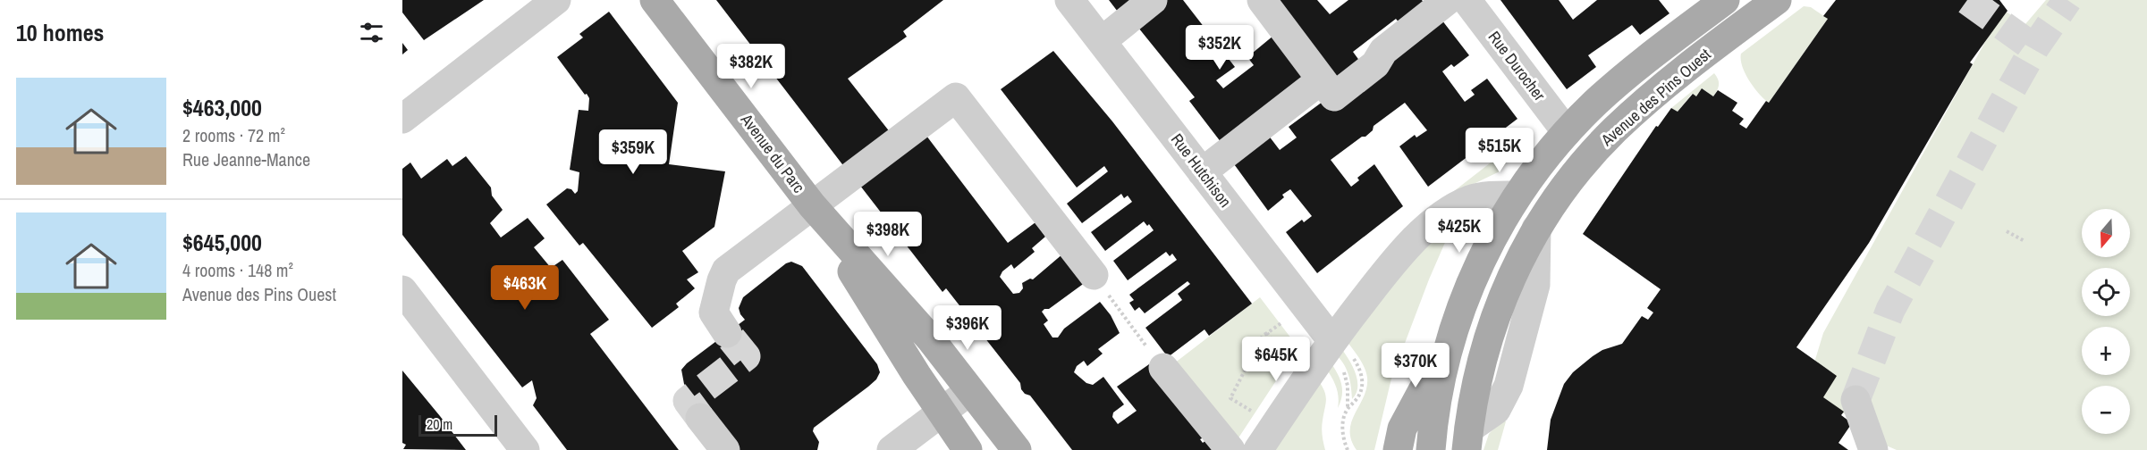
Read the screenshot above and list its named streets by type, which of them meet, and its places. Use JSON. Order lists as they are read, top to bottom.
{
  "streets": {
    "main road": ["Avenue des Pins Ouest", "Avenue du Parc"],
    "street": ["Rue Durocher", "Rue Hutchison"]
  },
  "crossings": [
    ["Rue Durocher", "Avenue des Pins Ouest"]
  ],
  "scale_bar": "20 m",
  "north": "bottom",
  "page": {
    "heading": "10 homes",
    "price": [
      "$352K",
      "$382K",
      "$515K",
      "$359K",
      "$425K",
      "$398K",
      "$463K",
      "$396K",
      "$645K",
      "$370K"
    ],
    "list": [
      {
        "name": "$463,000",
        "note": "2 rooms · 72 m² · Rue Jeanne-Mance"
      },
      {
        "name": "$645,000",
        "note": "4 rooms · 148 m² · Avenue des Pins Ouest"
      }
    ],
    "map_buttons": ["+", "−"],
    "scale": "20 m"
  }
}
